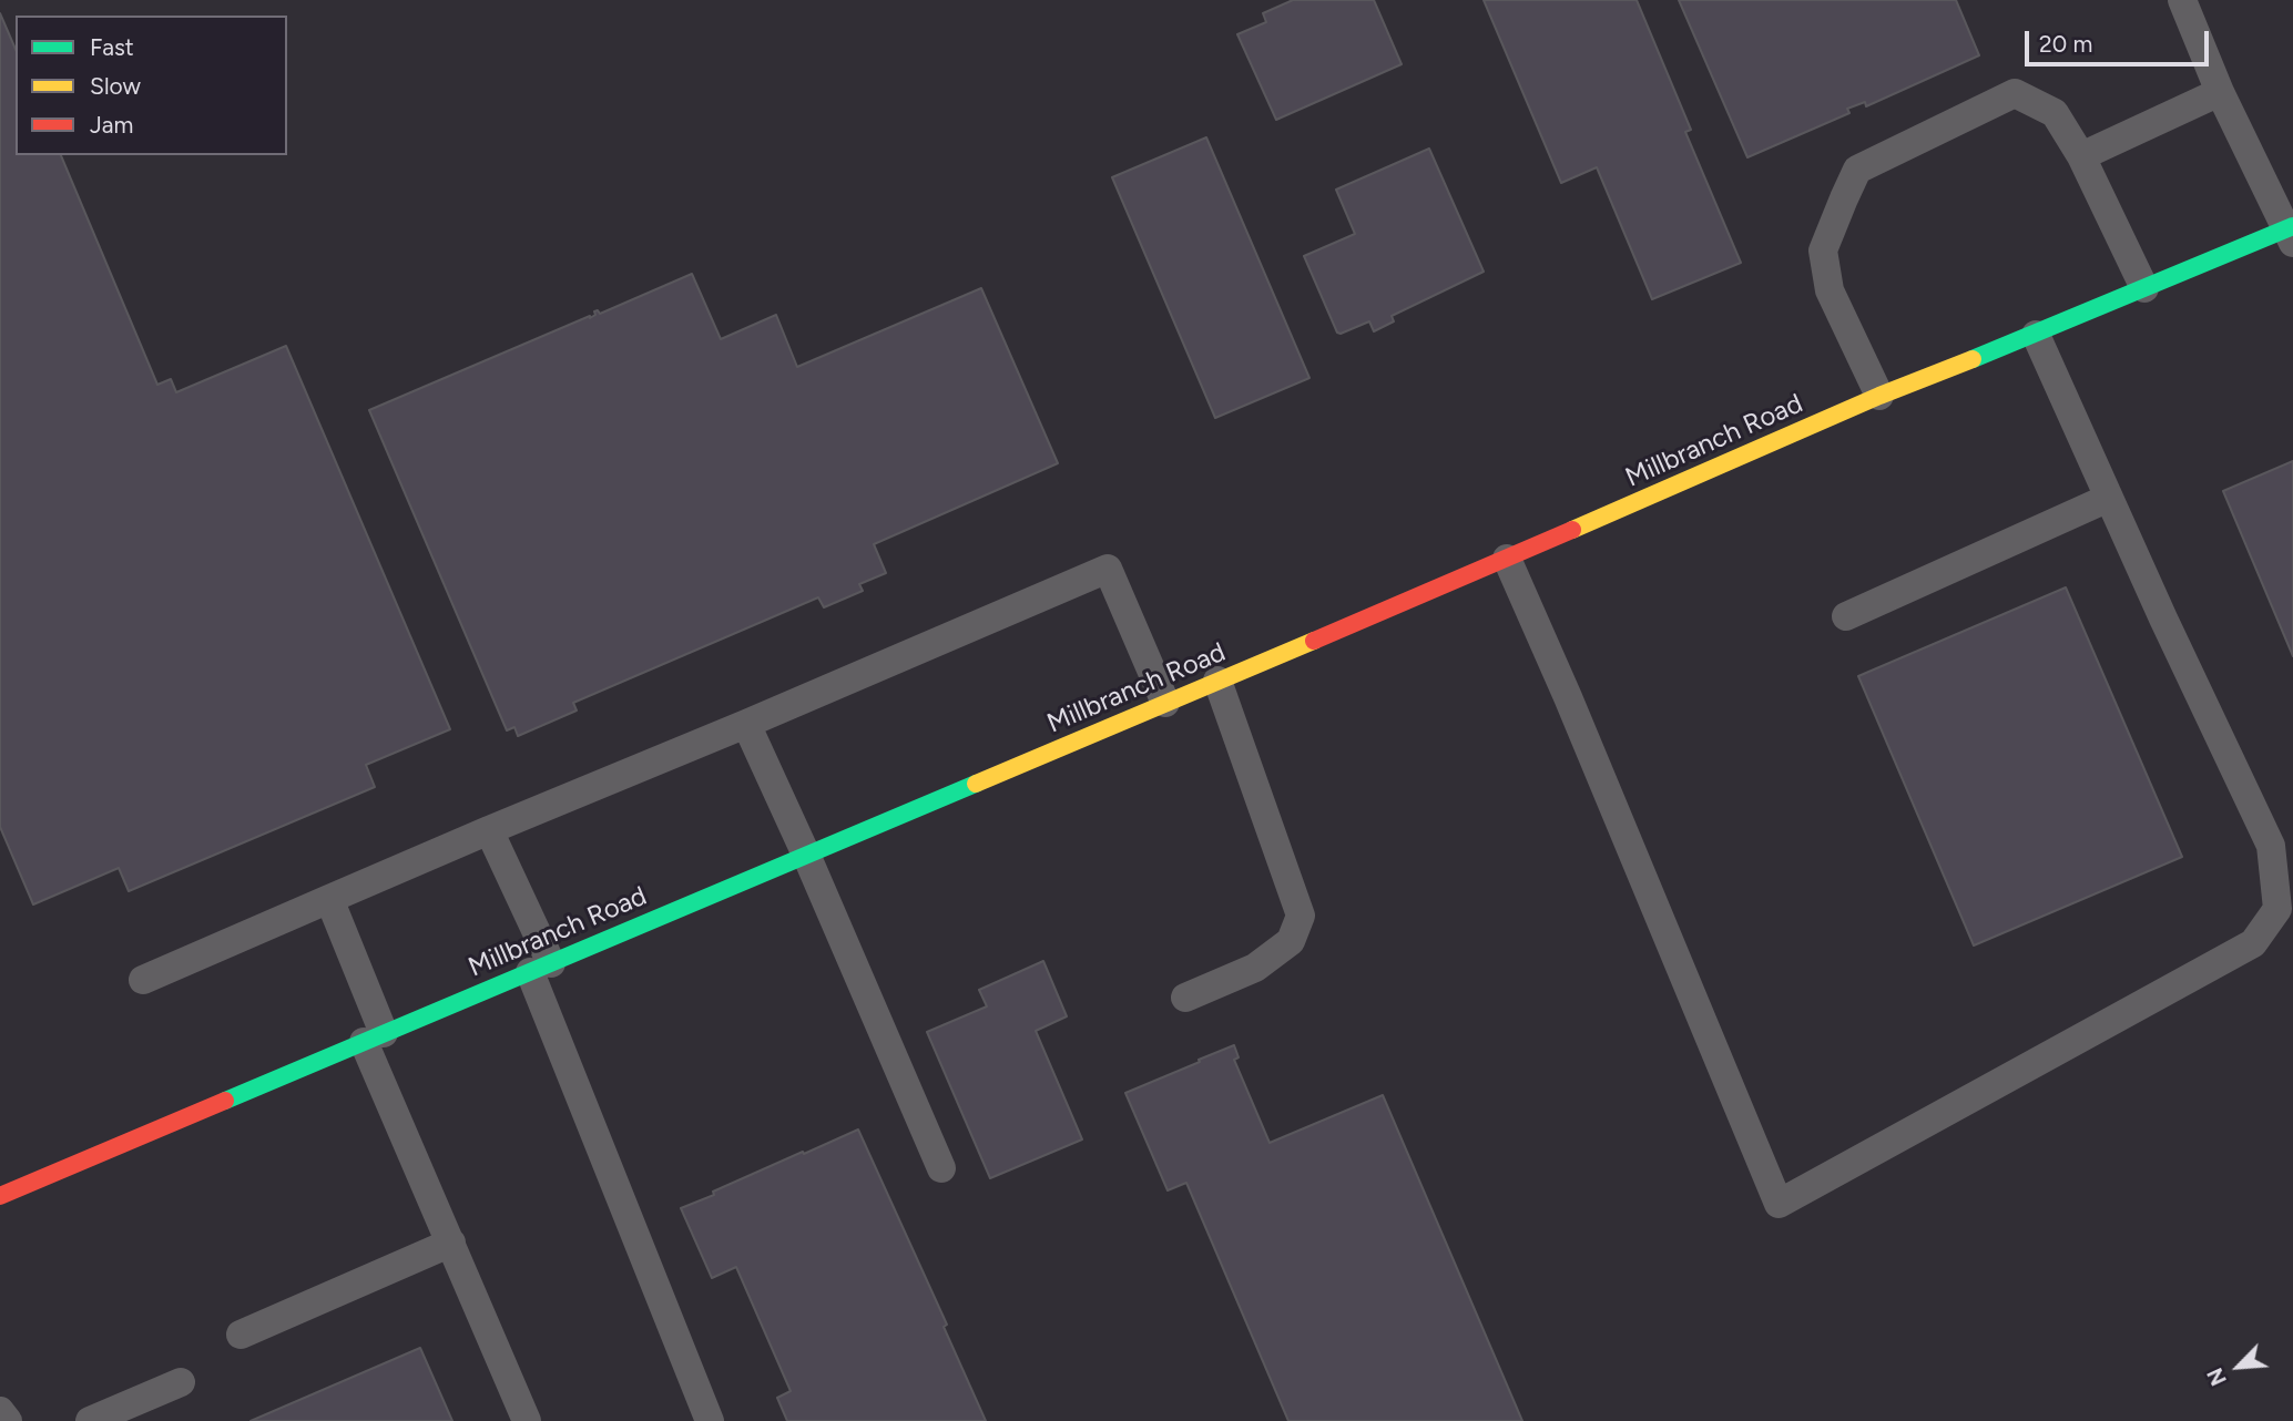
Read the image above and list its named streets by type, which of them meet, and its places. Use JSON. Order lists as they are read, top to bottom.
{
  "streets": {
    "main road": ["Millbranch Road"]
  },
  "legend": ["Fast", "Slow", "Jam"],
  "scale_bar": "20 m",
  "north": "bottom left"
}
